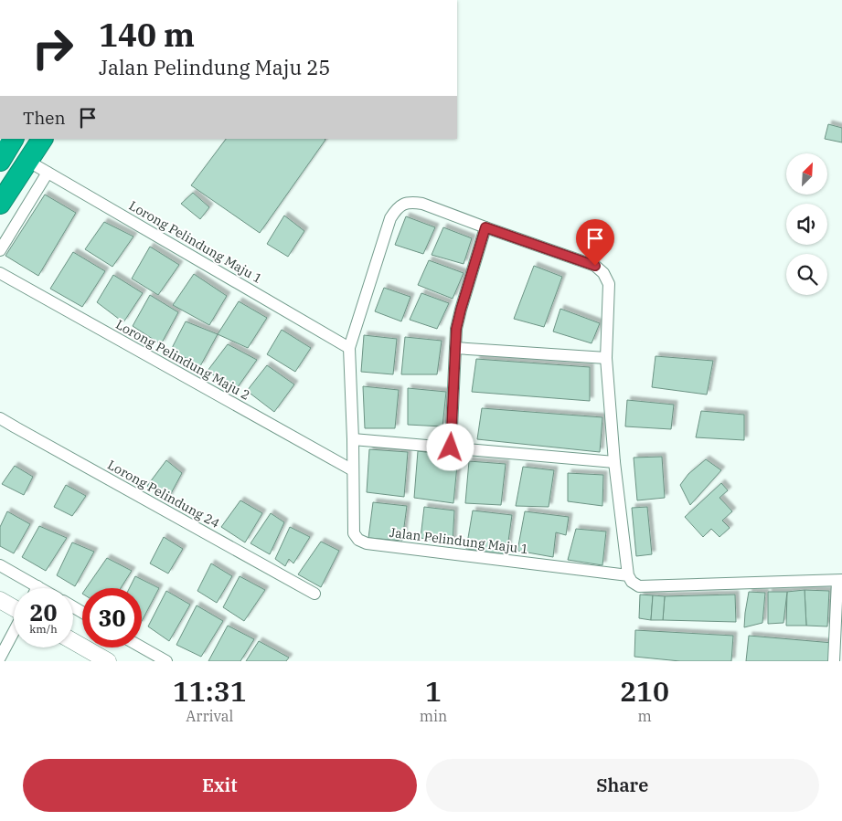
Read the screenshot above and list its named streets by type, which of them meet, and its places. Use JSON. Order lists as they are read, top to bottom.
{
  "streets": {
    "street": [
      "Lorong Pelindung Maju 1",
      "Lorong Pelindung Maju 2",
      "Lorong Pelindung 24",
      "Jalan Pelindung Maju 1"
    ]
  },
  "crossings": [
    ["Lorong Pelindung Maju 2", "Jalan Pelindung Maju 1"]
  ],
  "north": "top right",
  "page": {
    "turn": ["140 m", "Jalan Pelindung Maju 25"],
    "then": "Then",
    "speed": "20 km/h",
    "limit": "30",
    "eta": [
      "11:31",
      "Arrival",
      "1",
      "min",
      "210",
      "m"
    ],
    "buttons": ["Exit", "Share"]
  }
}
